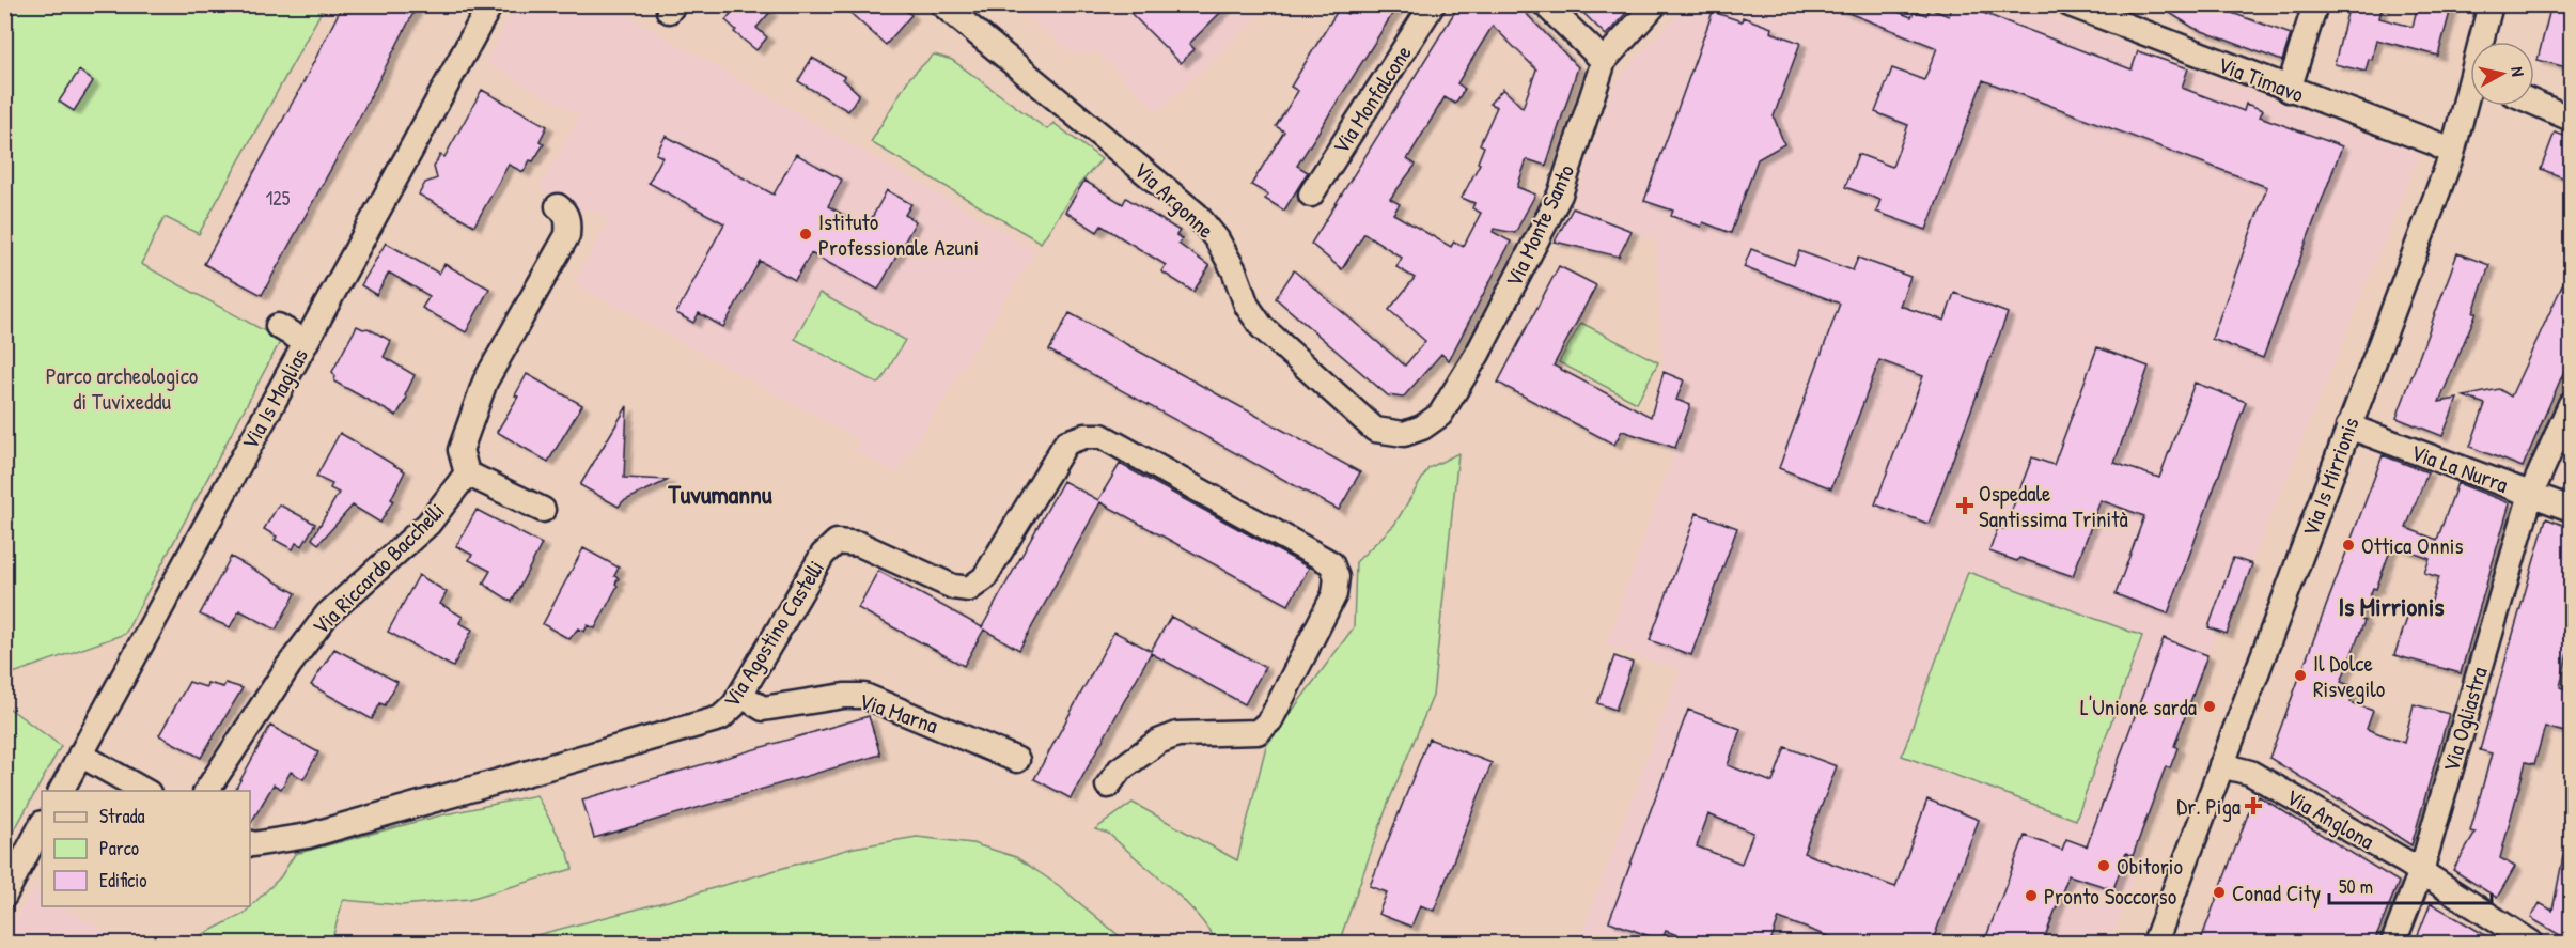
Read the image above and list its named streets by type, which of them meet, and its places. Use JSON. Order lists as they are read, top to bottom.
{
  "streets": {
    "street": [
      "Via Timavo",
      "Via Monfalcone",
      "Via Argonne",
      "Via Monte Santo",
      "Via Is Maglias",
      "Via La Nurra",
      "Via Is Mirrionis",
      "Via Riccardo Bacchelli",
      "Via Agostino Castelli",
      "Via Marna",
      "Via Ogliastra",
      "Via Anglona"
    ]
  },
  "crossings": [
    ["Via Timavo", "Via Is Mirrionis"],
    ["Via Argonne", "Via Monte Santo"],
    ["Via La Nurra", "Via Is Mirrionis"],
    ["Via La Nurra", "Via Ogliastra"],
    ["Via Is Mirrionis", "Via Anglona"],
    ["Via Agostino Castelli", "Via Marna"],
    ["Via Ogliastra", "Via Anglona"]
  ],
  "districts": ["Tuvumannu", "Is Mirrionis"],
  "parks": ["Parco archeologico di Tuvixeddu"],
  "places": {
    "other": [
      "Istituto Professionale Azuni",
      "Ottica Onnis",
      "Il Dolce Risvegilo",
      "L'Unione sarda",
      "Obitorio",
      "Conad City",
      "Pronto Soccorso"
    ],
    "health": ["Ospedale Santissima Trinità", "Dr. Piga"]
  },
  "house_numbers": ["125"],
  "legend": ["Strada", "Parco", "Edificio"],
  "scale_bar": "50 m",
  "north": "right"
}
